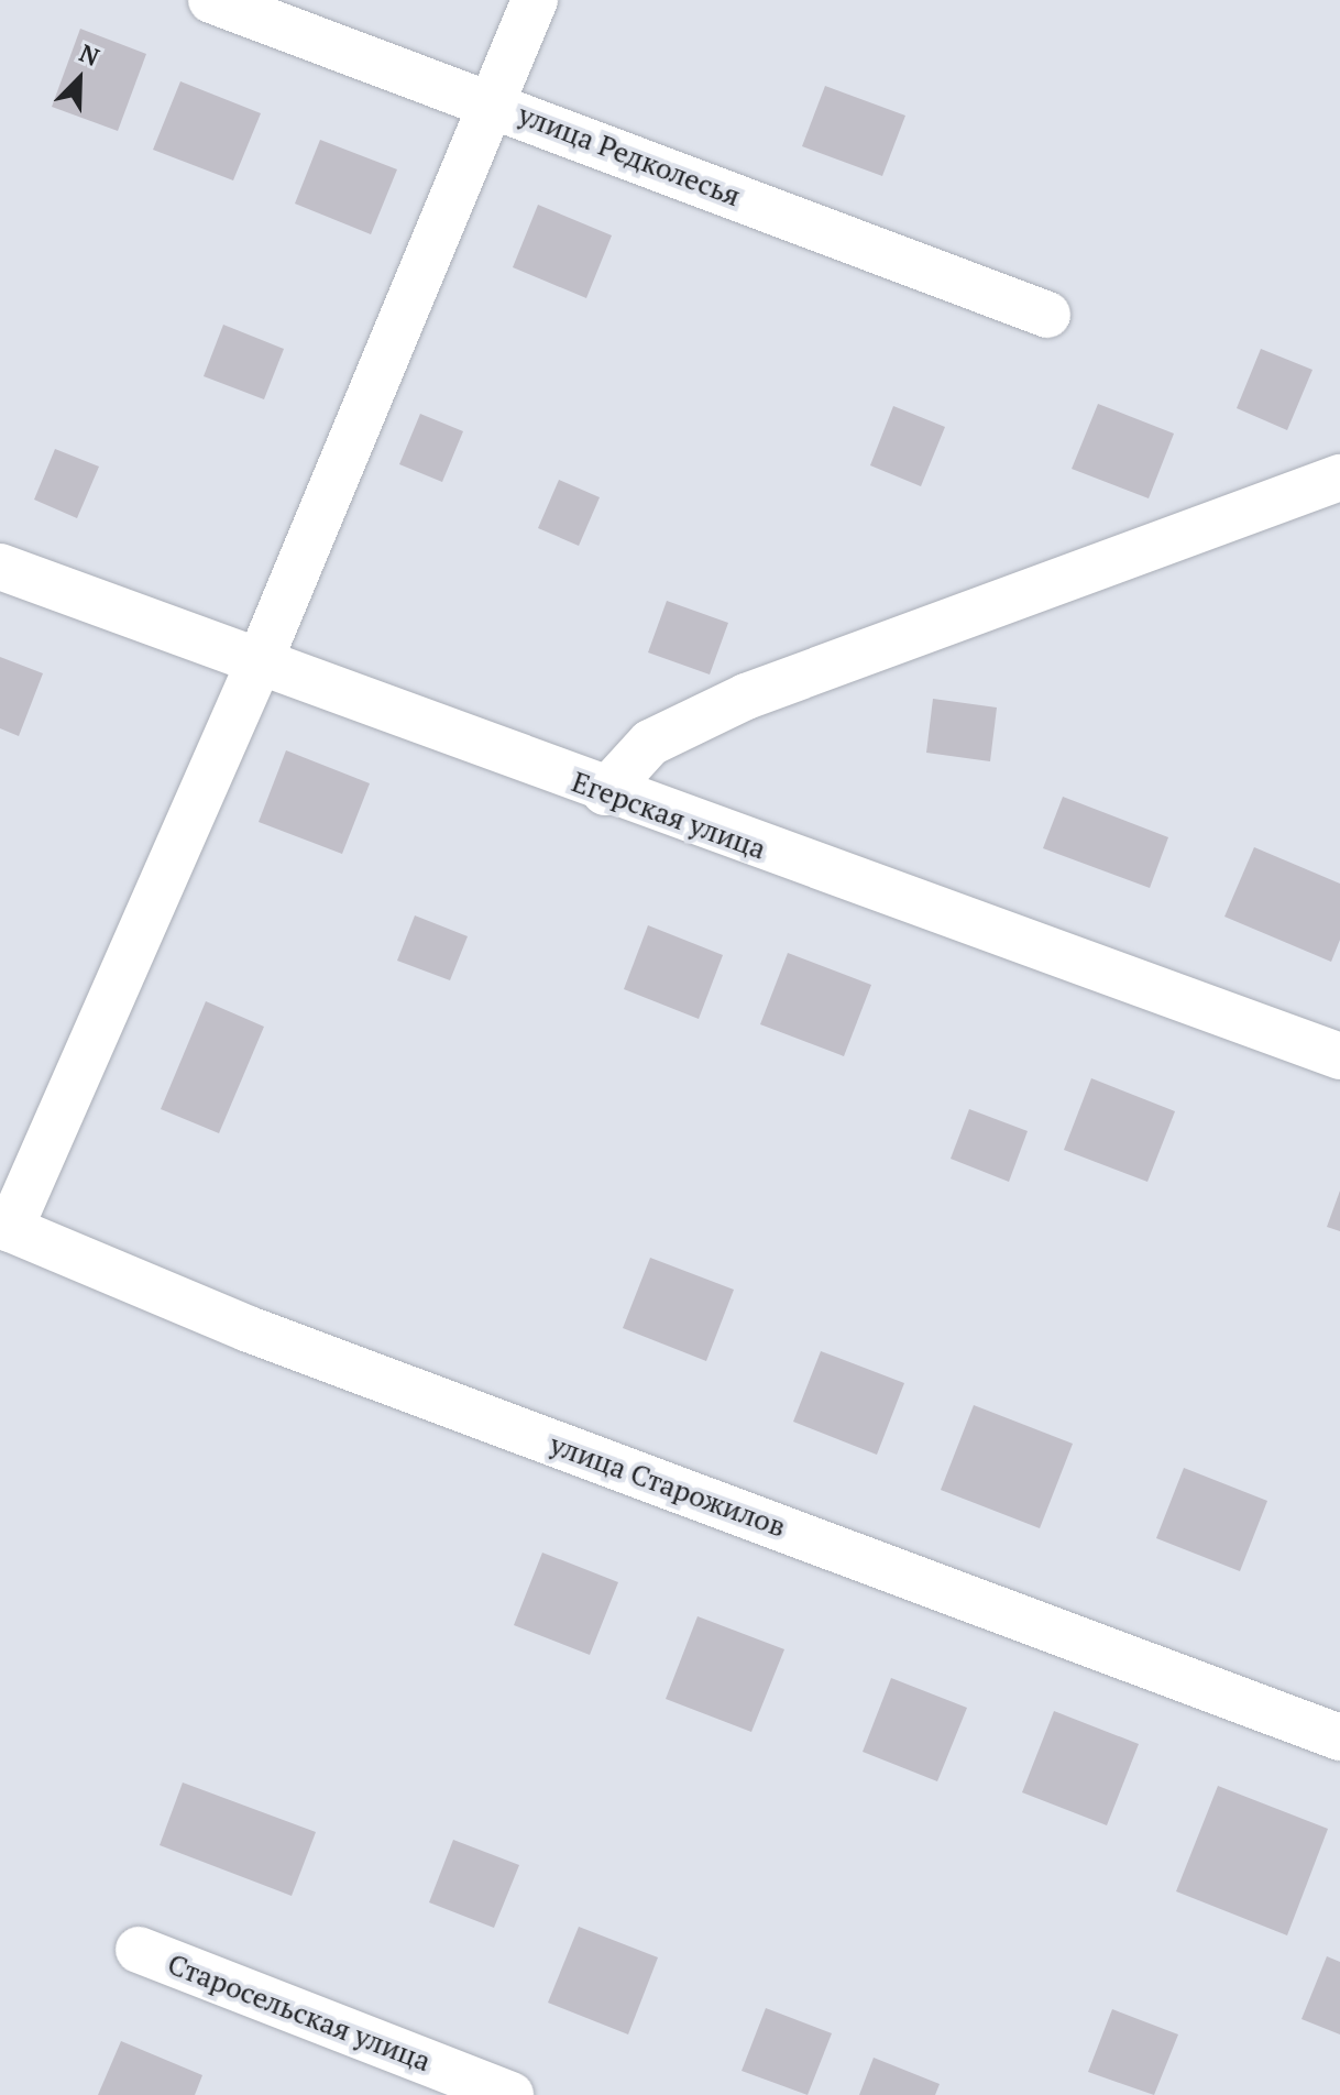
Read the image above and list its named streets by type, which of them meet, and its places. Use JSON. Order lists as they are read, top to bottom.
{
  "streets": {
    "street": [
      "улица Редколесья",
      "Егерская улица",
      "улица Старожилов",
      "Старосельская улица"
    ]
  },
  "north": "top right"
}
